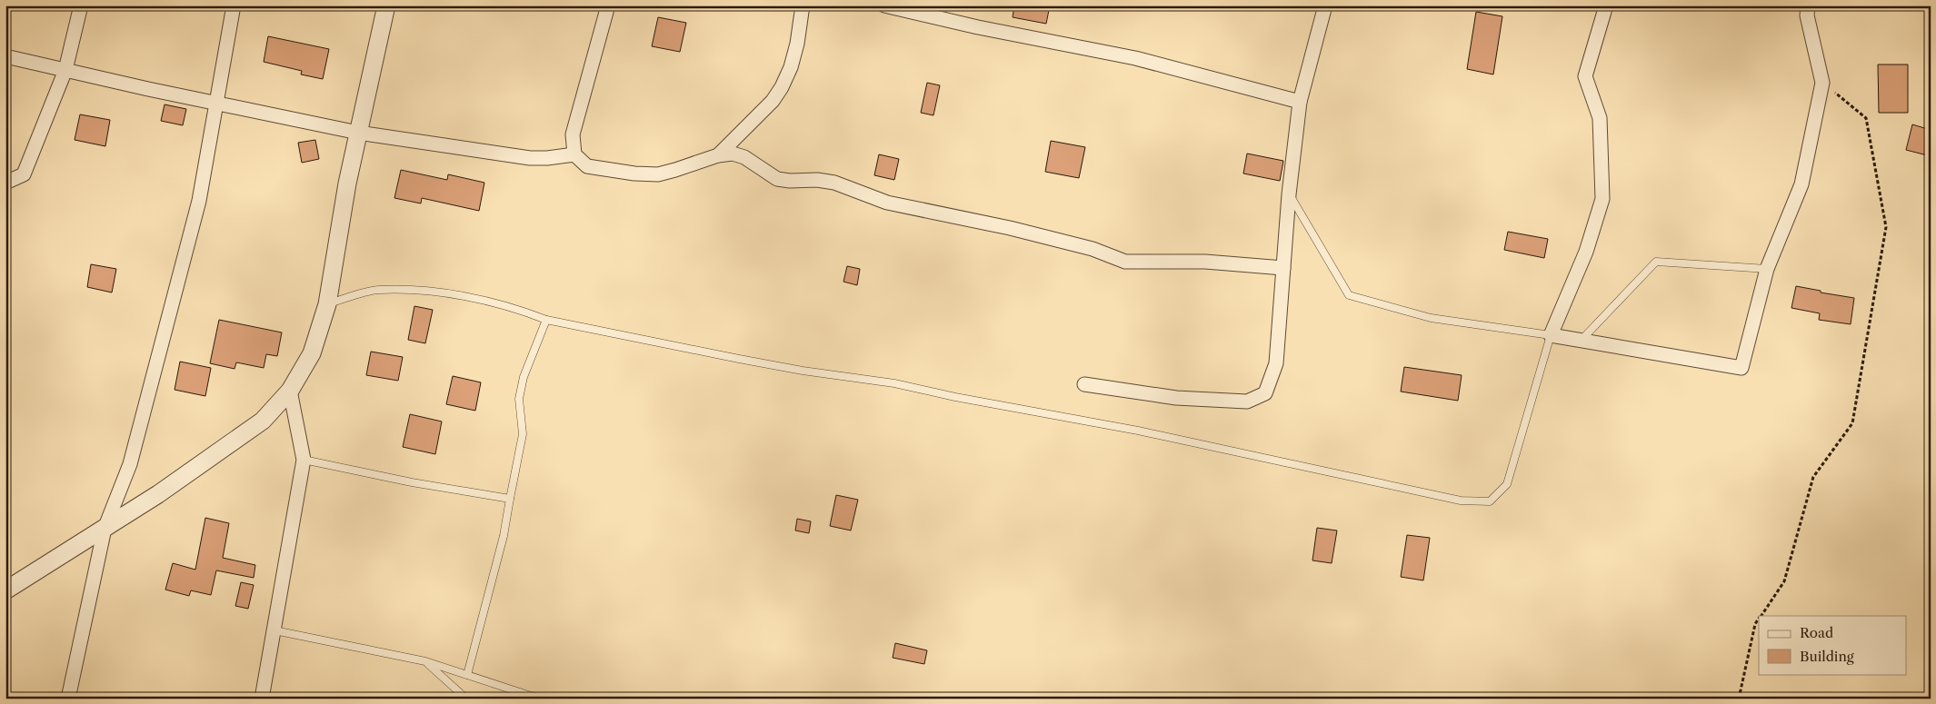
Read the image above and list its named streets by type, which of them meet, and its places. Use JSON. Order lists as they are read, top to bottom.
{
  "legend": ["Road", "Building"]
}
